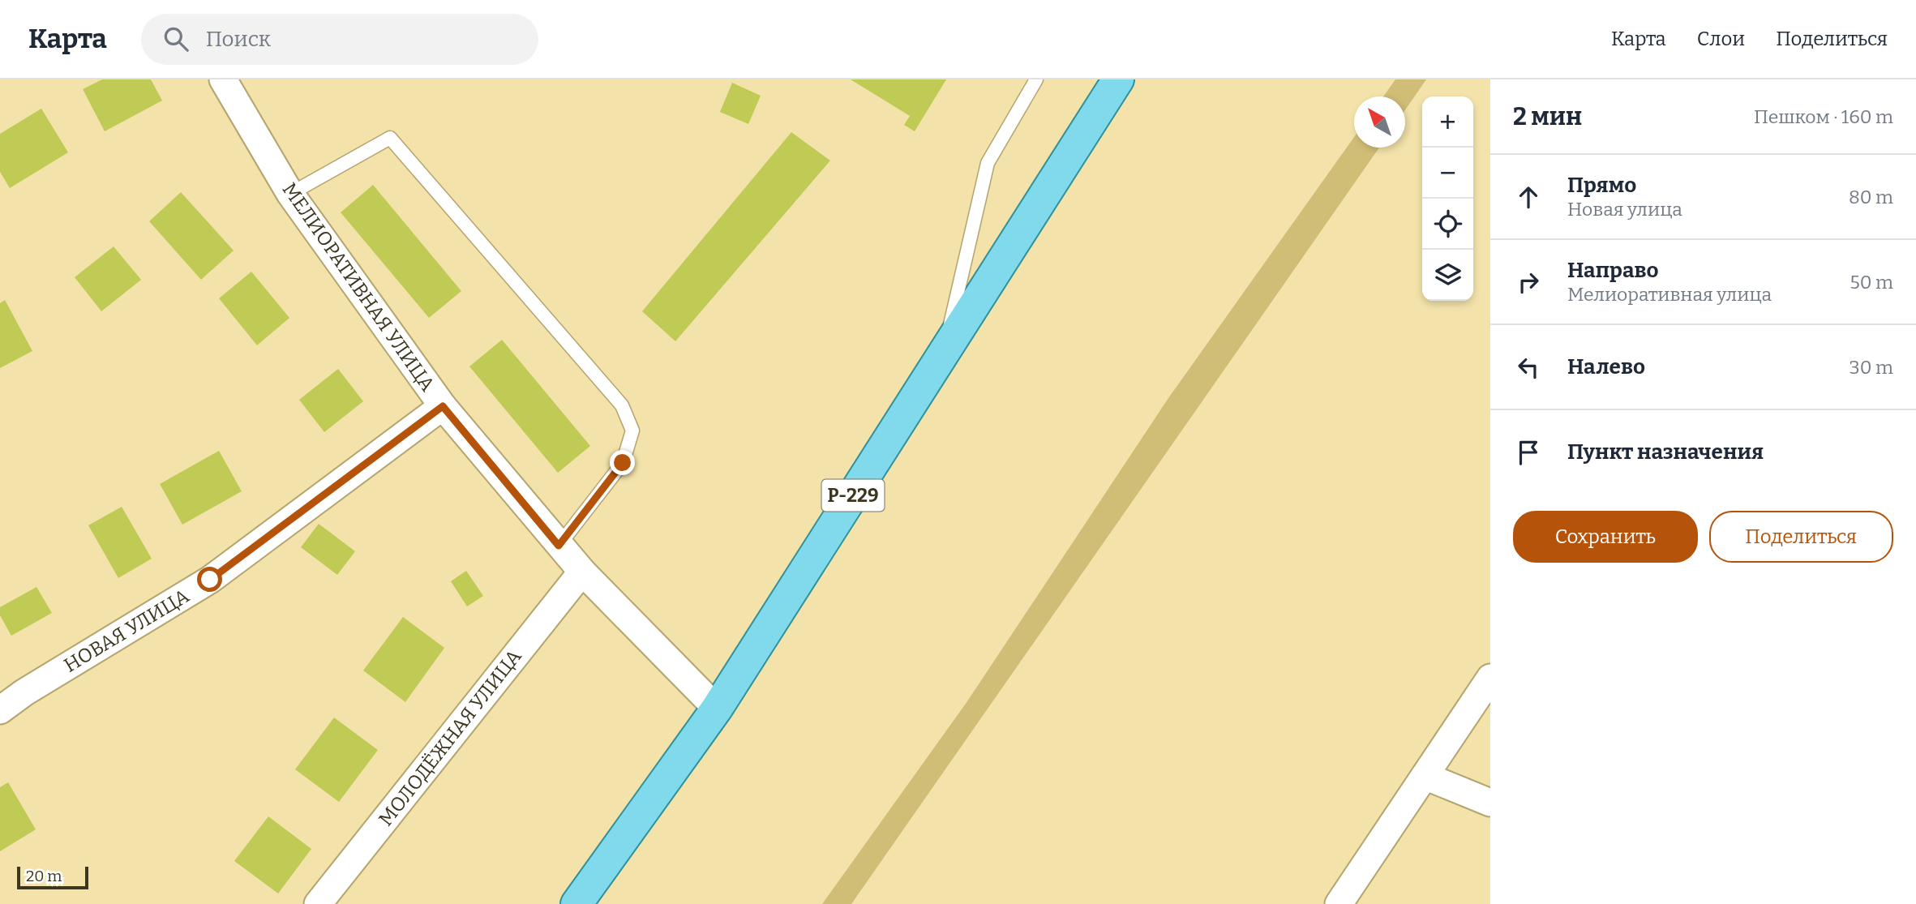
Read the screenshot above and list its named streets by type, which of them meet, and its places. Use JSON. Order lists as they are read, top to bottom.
{
  "streets": {
    "main road": ["Р-229"],
    "street": ["МЕЛИОРАТИВНАЯ УЛИЦА", "НОВАЯ УЛИЦА", "МОЛОДЁЖНАЯ УЛИЦА"]
  },
  "crossings": [
    ["МЕЛИОРАТИВНАЯ УЛИЦА", "Р-229"],
    ["МЕЛИОРАТИВНАЯ УЛИЦА", "НОВАЯ УЛИЦА"],
    ["МЕЛИОРАТИВНАЯ УЛИЦА", "МОЛОДЁЖНАЯ УЛИЦА"]
  ],
  "scale_bar": "20 m",
  "north": "top left",
  "page": {
    "header": "Карта",
    "search": "Поиск",
    "nav": ["Карта", "Слои", "Поделиться"],
    "heading": ["2 мин", "Пешком · 160 m"],
    "map_buttons": ["+", "−"],
    "list": [
      ["Прямо", "Новая улица", "80 m"],
      ["Направо", "Мелиоративная улица", "50 m"],
      ["Налево", "30 m"],
      "Пункт назначения"
    ],
    "buttons": ["Сохранить", "Поделиться"],
    "scale": "20 m"
  }
}
